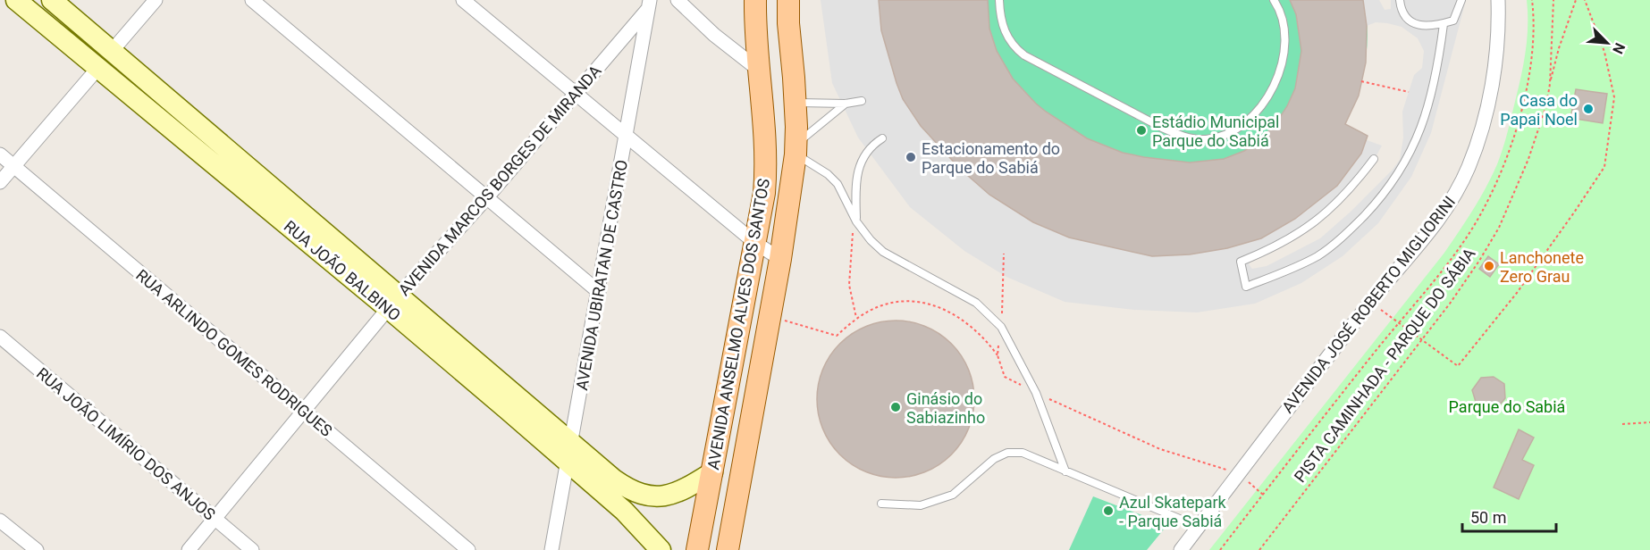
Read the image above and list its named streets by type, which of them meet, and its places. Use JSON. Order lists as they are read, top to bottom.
{
  "streets": {
    "main road": ["RUA JOÃO BALBINO", "AVENIDA ANSELMO ALVES DOS SANTOS"],
    "street": [
      "AVENIDA MARCOS BORGES DE MIRANDA",
      "AVENIDA UBIRATAN DE CASTRO",
      "AVENIDA JOSÉ ROBERTO MIGLIORINI",
      "RUA ARLINDO GOMES RODRIGUES",
      "RUA JOÃO LIMÍRIO DOS ANJOS"
    ],
    "path": ["PISTA CAMINHADA - PARQUE DO SÁBIA"]
  },
  "crossings": [
    ["AVENIDA MARCOS BORGES DE MIRANDA", "RUA JOÃO BALBINO"],
    ["AVENIDA MARCOS BORGES DE MIRANDA", "AVENIDA UBIRATAN DE CASTRO"],
    ["AVENIDA MARCOS BORGES DE MIRANDA", "RUA ARLINDO GOMES RODRIGUES"],
    ["AVENIDA MARCOS BORGES DE MIRANDA", "RUA JOÃO LIMÍRIO DOS ANJOS"],
    ["RUA JOÃO BALBINO", "AVENIDA UBIRATAN DE CASTRO"],
    ["RUA JOÃO BALBINO", "AVENIDA ANSELMO ALVES DOS SANTOS"]
  ],
  "parks": ["Parque do Sabiá"],
  "places": [
    "Casa do Papai Noel",
    "Estádio Municipal Parque do Sabiá",
    "Estacionamento do Parque do Sabiá",
    "Lanchonete Zero Grau",
    "Ginásio do Sabiazinho",
    "Azul Skatepark - Parque Sabiá"
  ],
  "scale_bar": "50 m",
  "north": "bottom right"
}
